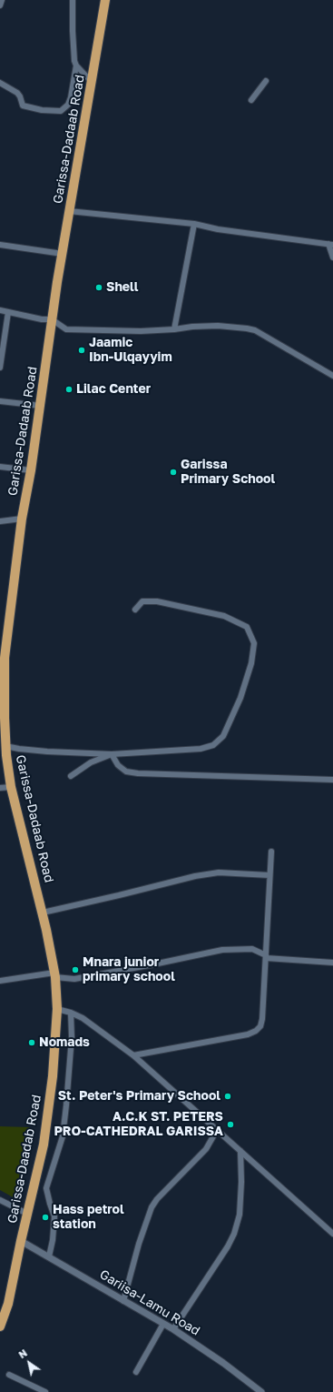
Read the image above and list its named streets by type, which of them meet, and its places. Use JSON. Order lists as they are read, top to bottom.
{
  "streets": {
    "highway": ["Garissa-Dadaab Road", "Garissa-Daadab Road"],
    "street": ["Gariisa-Lamu Road"]
  },
  "crossings": [
    ["Garissa-Dadaab Road", "Garissa-Daadab Road"],
    ["Garissa-Daadab Road", "Gariisa-Lamu Road"]
  ],
  "places": [
    "Shell",
    "Jaamic Ibn-Ulqayyim",
    "Lilac Center",
    "Garissa Primary School",
    "Mnara junior primary school",
    "Nomads",
    "St. Peter's Primary School",
    "A.C.K ST. PETERS PRO-CATHEDRAL GARISSA",
    "Hass petrol station"
  ],
  "north": "top left"
}
